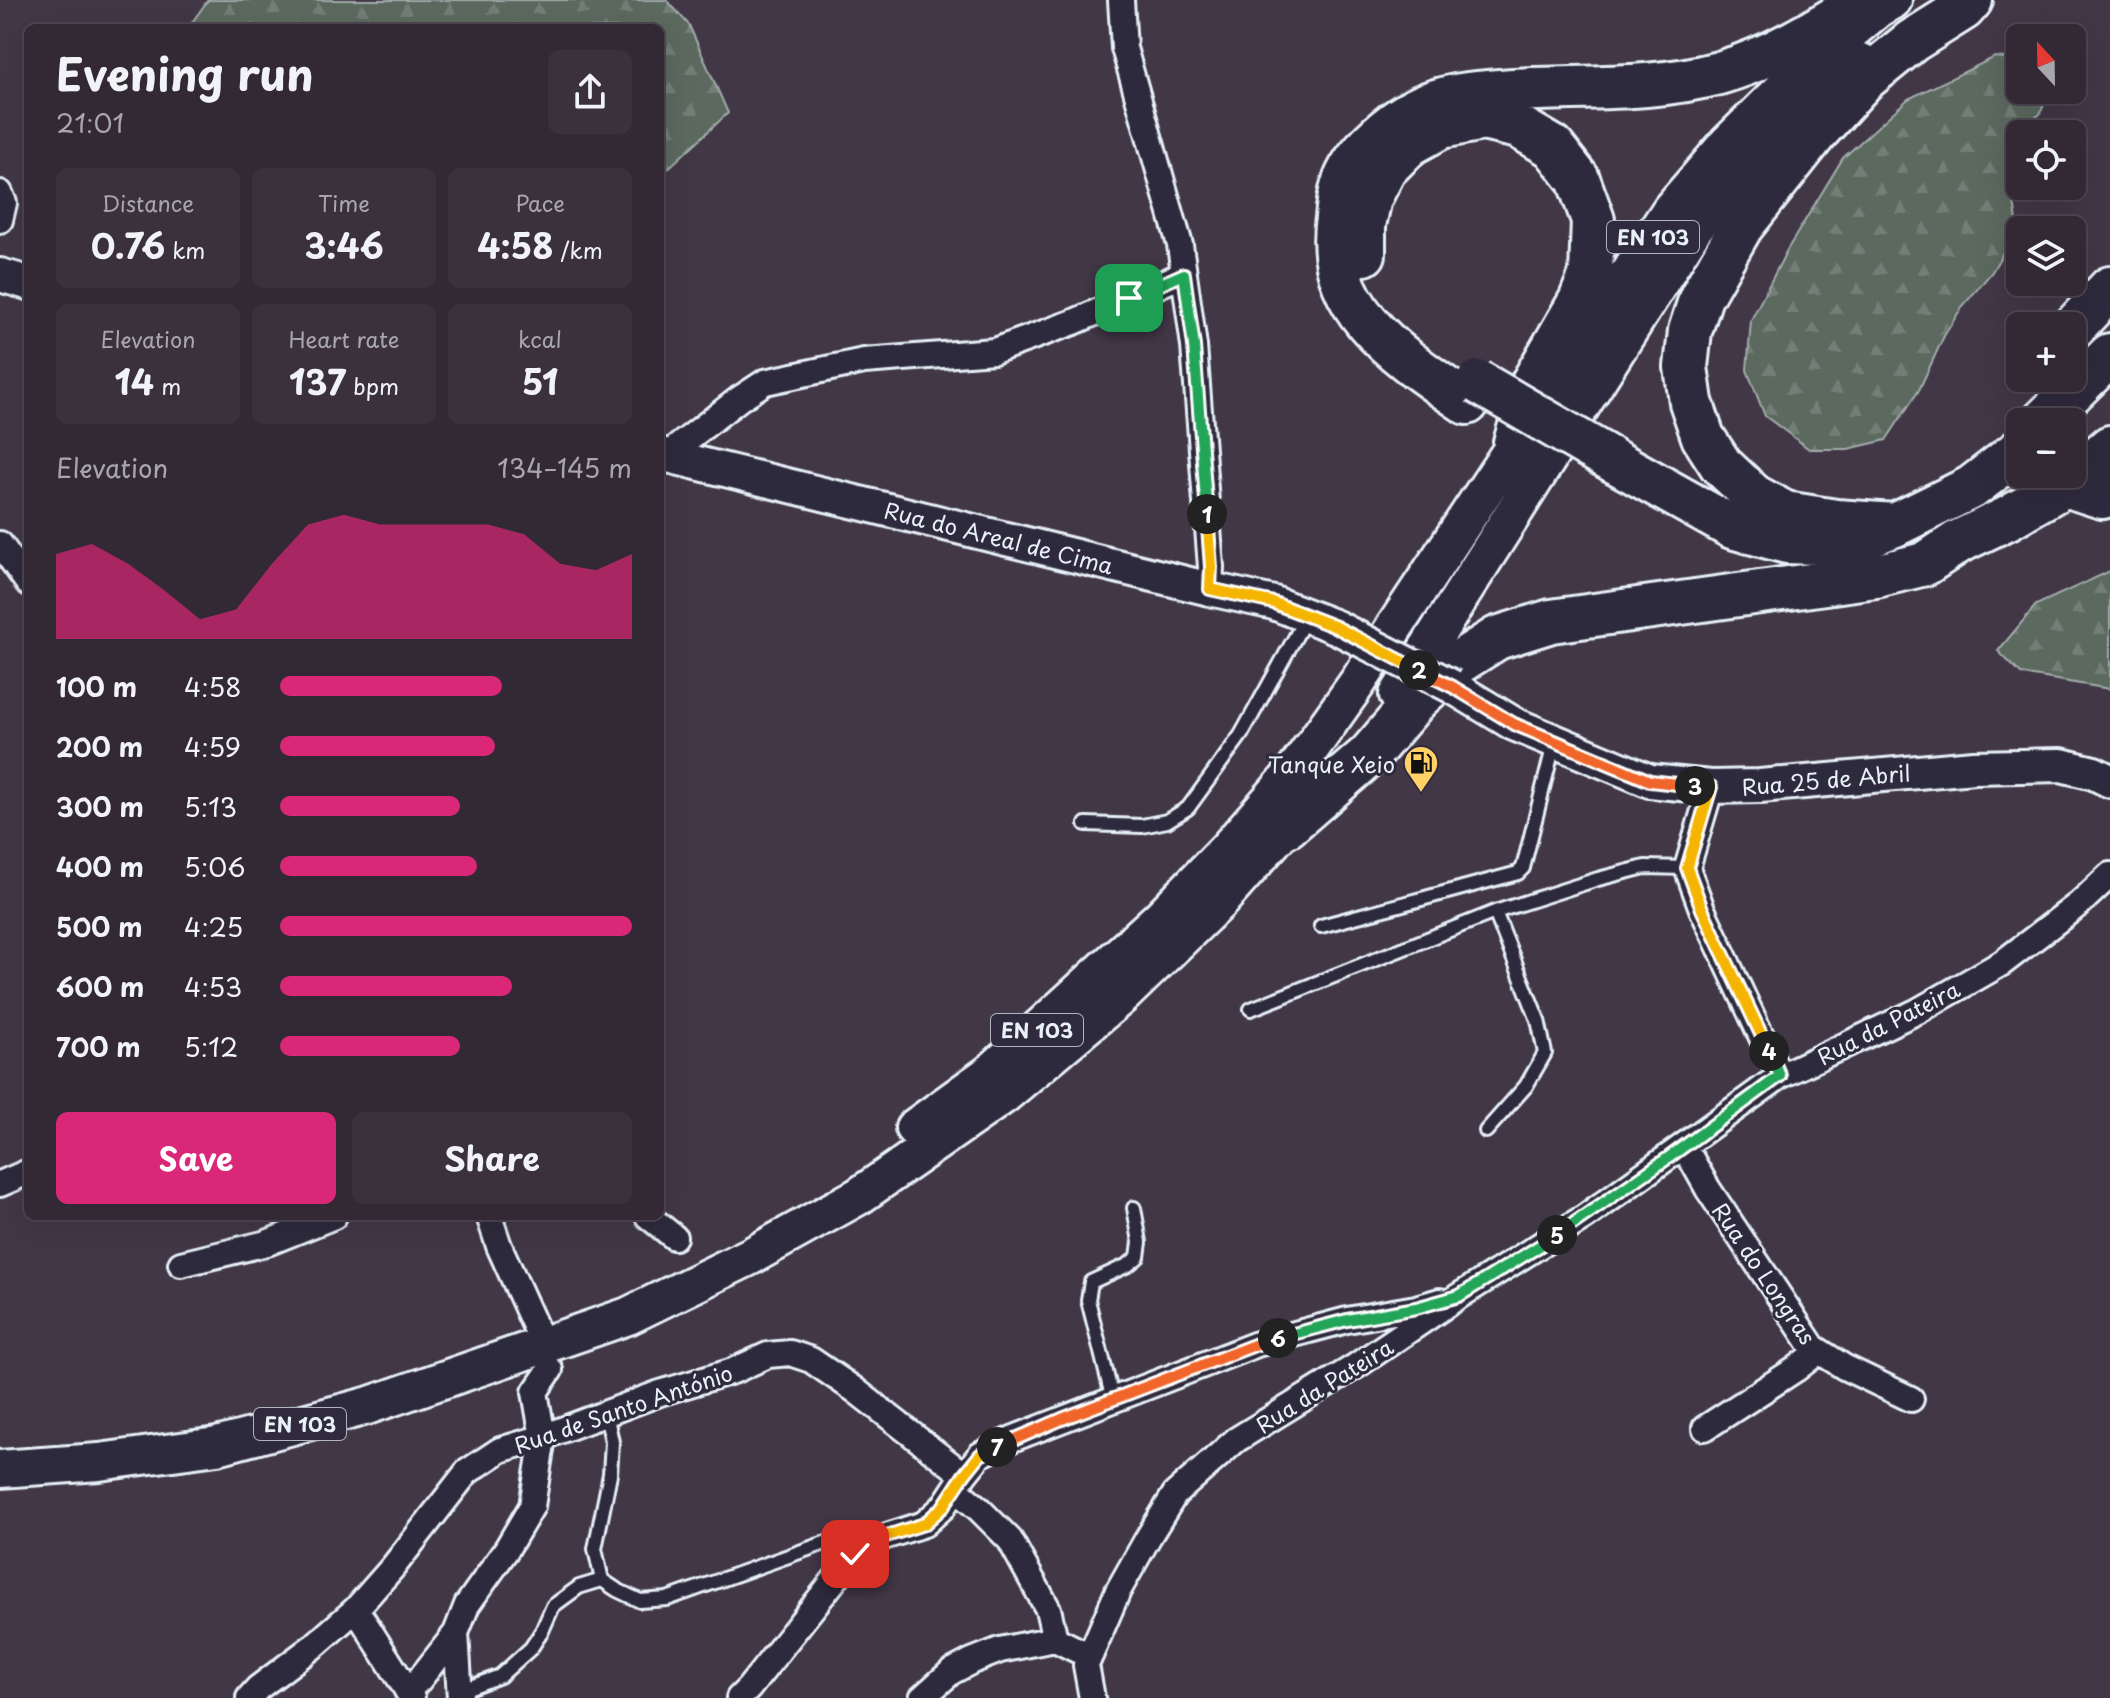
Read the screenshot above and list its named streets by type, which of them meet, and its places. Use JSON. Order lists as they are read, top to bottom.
{
  "streets": {
    "main road": ["EN 103", "Rua do Areal de Cima", "Rua 25 de Abril"],
    "street": ["Rua da Pateira", "Rua do Longras", "Rua de Santo António"]
  },
  "crossings": [
    ["Rua do Areal de Cima", "Rua 25 de Abril"],
    ["Rua da Pateira", "Rua do Longras"]
  ],
  "places": {
    "fuel station": ["Tanque Xeio"]
  },
  "north": "top",
  "page": {
    "map_buttons": ["+", "−"],
    "heading": ["Evening run", "21:01"],
    "stats": [
      ["Distance", "0.76 km"],
      ["Time", "3:46"],
      ["Pace", "4:58 /km"],
      ["Elevation", "14 m"],
      ["Heart rate", "137 bpm"],
      ["kcal", "51"]
    ],
    "chart": ["Elevation", "134–145 m"],
    "pins": [
      "1",
      "2",
      "3",
      "4",
      "5",
      "6",
      "7"
    ],
    "list": [
      {
        "name": "100 m",
        "note": "4:58"
      },
      {
        "name": "200 m",
        "note": "4:59"
      },
      {
        "name": "300 m",
        "note": "5:13"
      },
      {
        "name": "400 m",
        "note": "5:06"
      },
      {
        "name": "500 m",
        "note": "4:25"
      },
      {
        "name": "600 m",
        "note": "4:53"
      },
      {
        "name": "700 m",
        "note": "5:12"
      }
    ],
    "buttons": ["Save", "Share"]
  }
}
